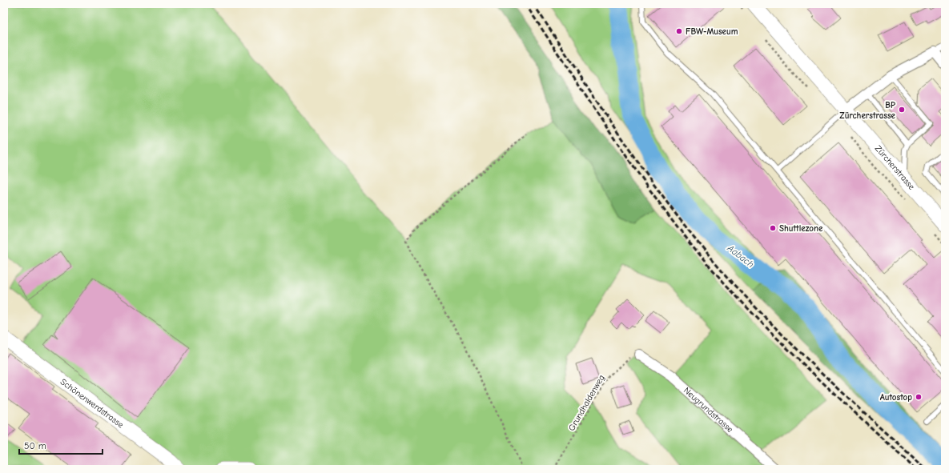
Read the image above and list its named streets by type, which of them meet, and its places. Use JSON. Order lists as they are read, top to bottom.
{
  "streets": {
    "main road": ["Zürcherstrasse", "Schönenwerdstrasse"],
    "street": ["Neugrundstrasse"],
    "path": ["Grundhaldenweg"]
  },
  "crossings": [
    ["Grundhaldenweg", "Neugrundstrasse"]
  ],
  "water": ["Aabach"],
  "places": [
    "FBW-Museum",
    "BP Zürcherstrasse",
    "Shuttlezone",
    "Autostop"
  ],
  "scale_bar": "50 m"
}
